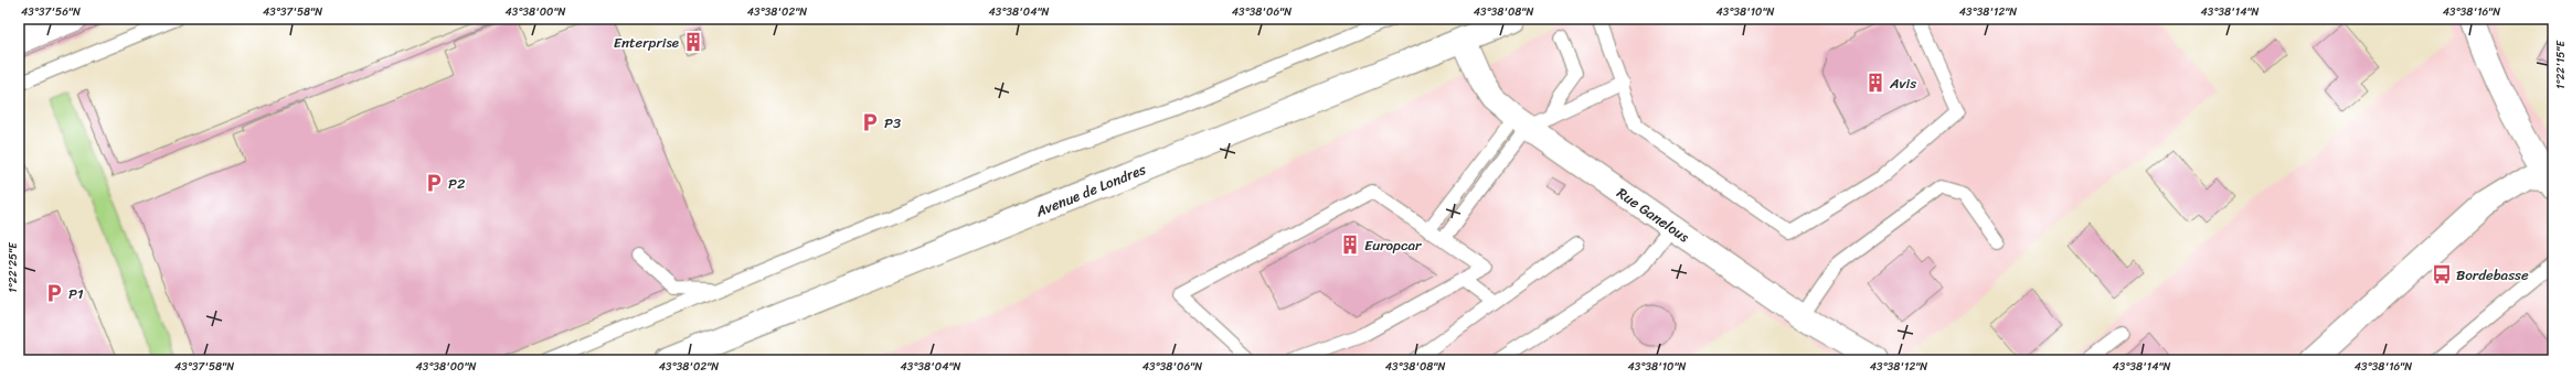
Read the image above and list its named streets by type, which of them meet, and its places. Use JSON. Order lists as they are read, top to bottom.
{
  "streets": {
    "street": ["Avenue de Londres", "Rue Ganelous"]
  },
  "crossings": [
    ["Avenue de Londres", "Rue Ganelous"]
  ],
  "places": {
    "building": ["Enterprise", "Avis", "Europcar"],
    "parking": ["P3", "P2", "P1"],
    "bus stop": ["Bordebasse"]
  },
  "coordinates": [
    "43°37'56\"N",
    "43°37'58\"N",
    "43°38'00\"N",
    "43°38'02\"N",
    "43°38'04\"N",
    "43°38'06\"N",
    "43°38'08\"N",
    "43°38'10\"N",
    "43°38'12\"N",
    "43°38'14\"N",
    "43°38'16\"N",
    "1°22'15\"E",
    "1°22'25\"E"
  ]
}
